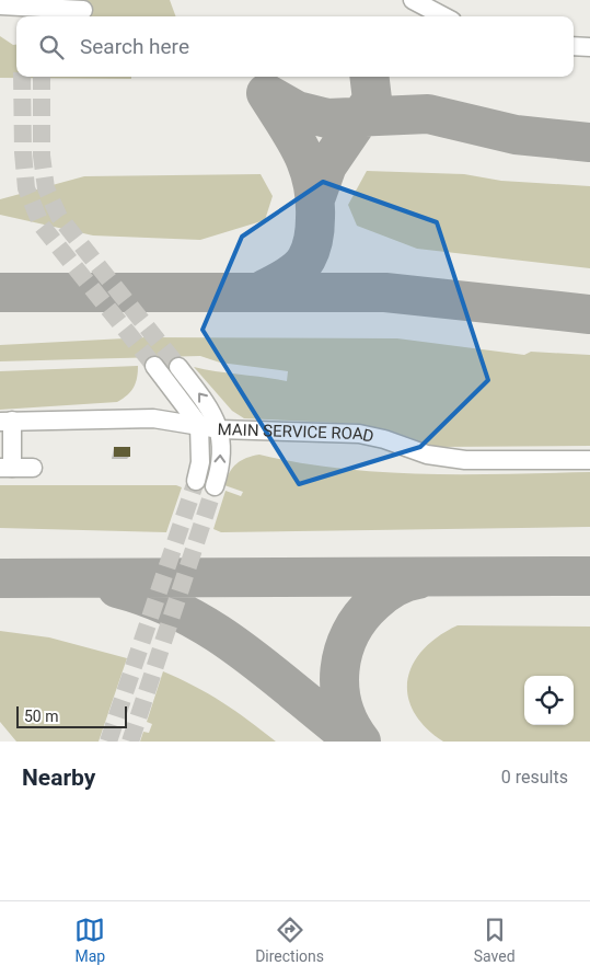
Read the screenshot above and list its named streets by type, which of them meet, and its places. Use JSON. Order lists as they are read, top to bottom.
{
  "streets": {
    "lane": ["MAIN SERVICE ROAD"]
  },
  "scale_bar": "50 m",
  "page": {
    "search": "Search here",
    "scale": "50 m",
    "heading": ["Nearby", "0 results"],
    "nav": ["Map", "Directions", "Saved"]
  }
}
